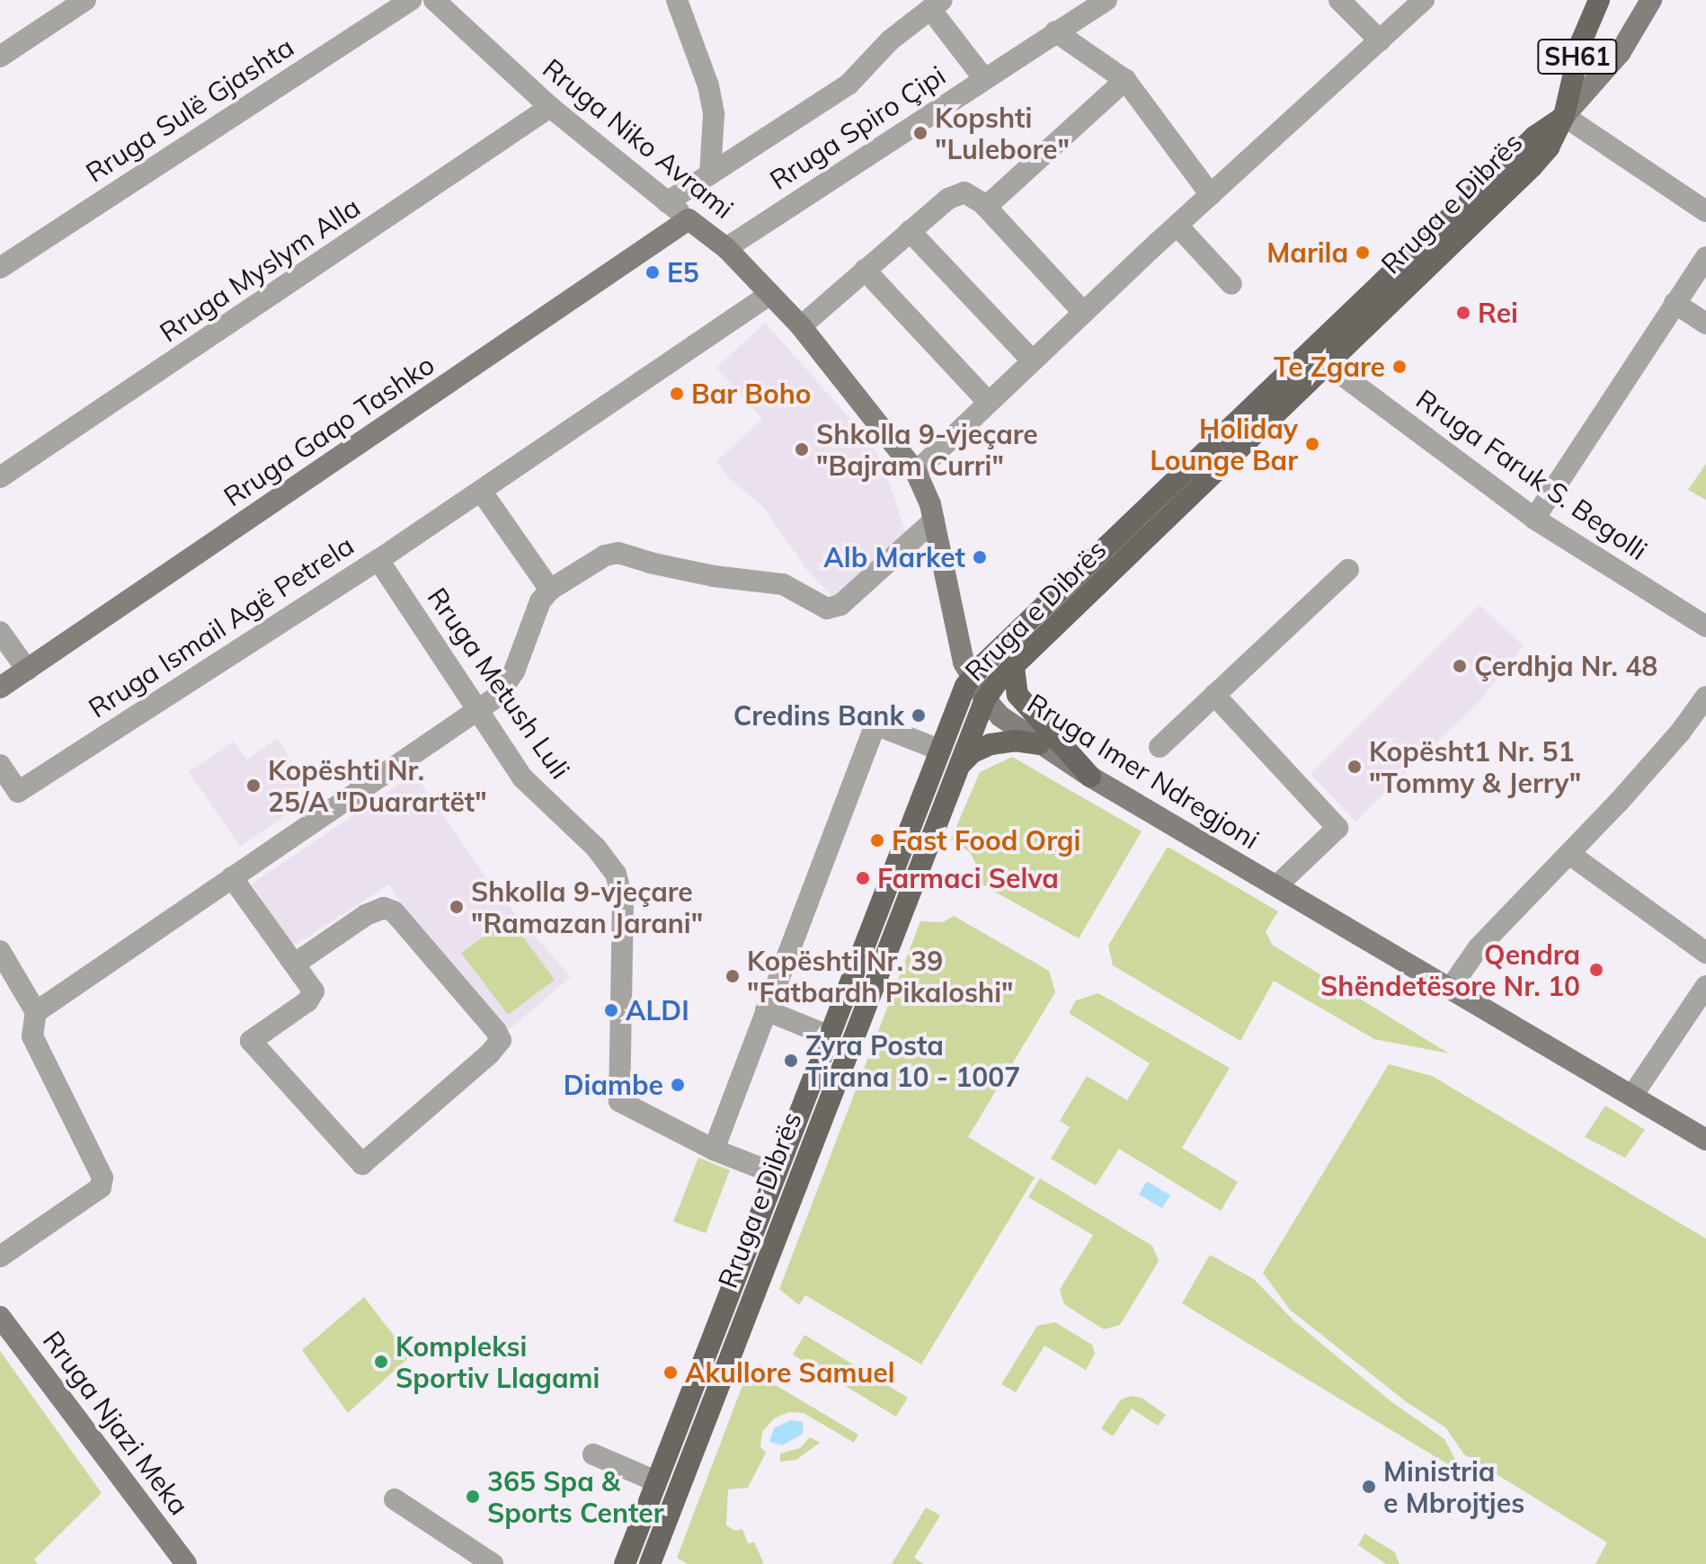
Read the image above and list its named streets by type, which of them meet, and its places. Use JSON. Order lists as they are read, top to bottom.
{
  "streets": {
    "main road": ["SH61", "Rruga e Dibrës"],
    "street": [
      "Rruga Sulë Gjashta",
      "Rruga Spiro Çipi",
      "Rruga Niko Avrami",
      "Rruga Myslym Alla",
      "Rruga Gaqo Tashko",
      "Rruga Faruk S. Begolli",
      "Rruga Ismail Agë Petrela",
      "Rruga Metush Luli",
      "Rruga Imer Ndregjoni",
      "Rruga Njazi Meka"
    ]
  },
  "crossings": [
    ["SH61", "Rruga e Dibrës"],
    ["Rruga Spiro Çipi", "Rruga Niko Avrami"],
    ["Rruga Niko Avrami", "Rruga e Dibrës"],
    ["Rruga Niko Avrami", "Rruga Myslym Alla"],
    ["Rruga Niko Avrami", "Rruga Gaqo Tashko"],
    ["Rruga Niko Avrami", "Rruga Ismail Agë Petrela"],
    ["Rruga Niko Avrami", "Rruga Imer Ndregjoni"],
    ["Rruga e Dibrës", "Rruga Faruk S. Begolli"],
    ["Rruga e Dibrës", "Rruga Metush Luli"],
    ["Rruga e Dibrës", "Rruga Imer Ndregjoni"],
    ["Rruga Ismail Agë Petrela", "Rruga Metush Luli"]
  ],
  "places": [
    "Kopshti \"Lulebore\"",
    "Marila",
    "E5",
    "Rei",
    "Te Zgare",
    "Bar Boho",
    "Holiday Lounge Bar",
    "Shkolla 9-vjeçare \"Bajram Curri\"",
    "Alb Market",
    "Çerdhja Nr. 48",
    "Credins Bank",
    "Kopësht1 Nr. 51 \"Tommy & Jerry\"",
    "Kopështi Nr. 25/A \"Duarartët\"",
    "Fast Food Orgi",
    "Farmaci Selva",
    "Shkolla 9-vjeçare \"Ramazan Jarani\"",
    "Qendra Shëndetësore Nr. 10",
    "Kopështi Nr. 39 \"Fatbardh Pikaloshi\"",
    "ALDI",
    "Zyra Posta Tirana 10 - 1007",
    "Diambe",
    "Kompleksi Sportiv Llagami",
    "Akullore Samuel",
    "Ministria e Mbrojtjes",
    "365 Spa & Sports Center"
  ]
}
